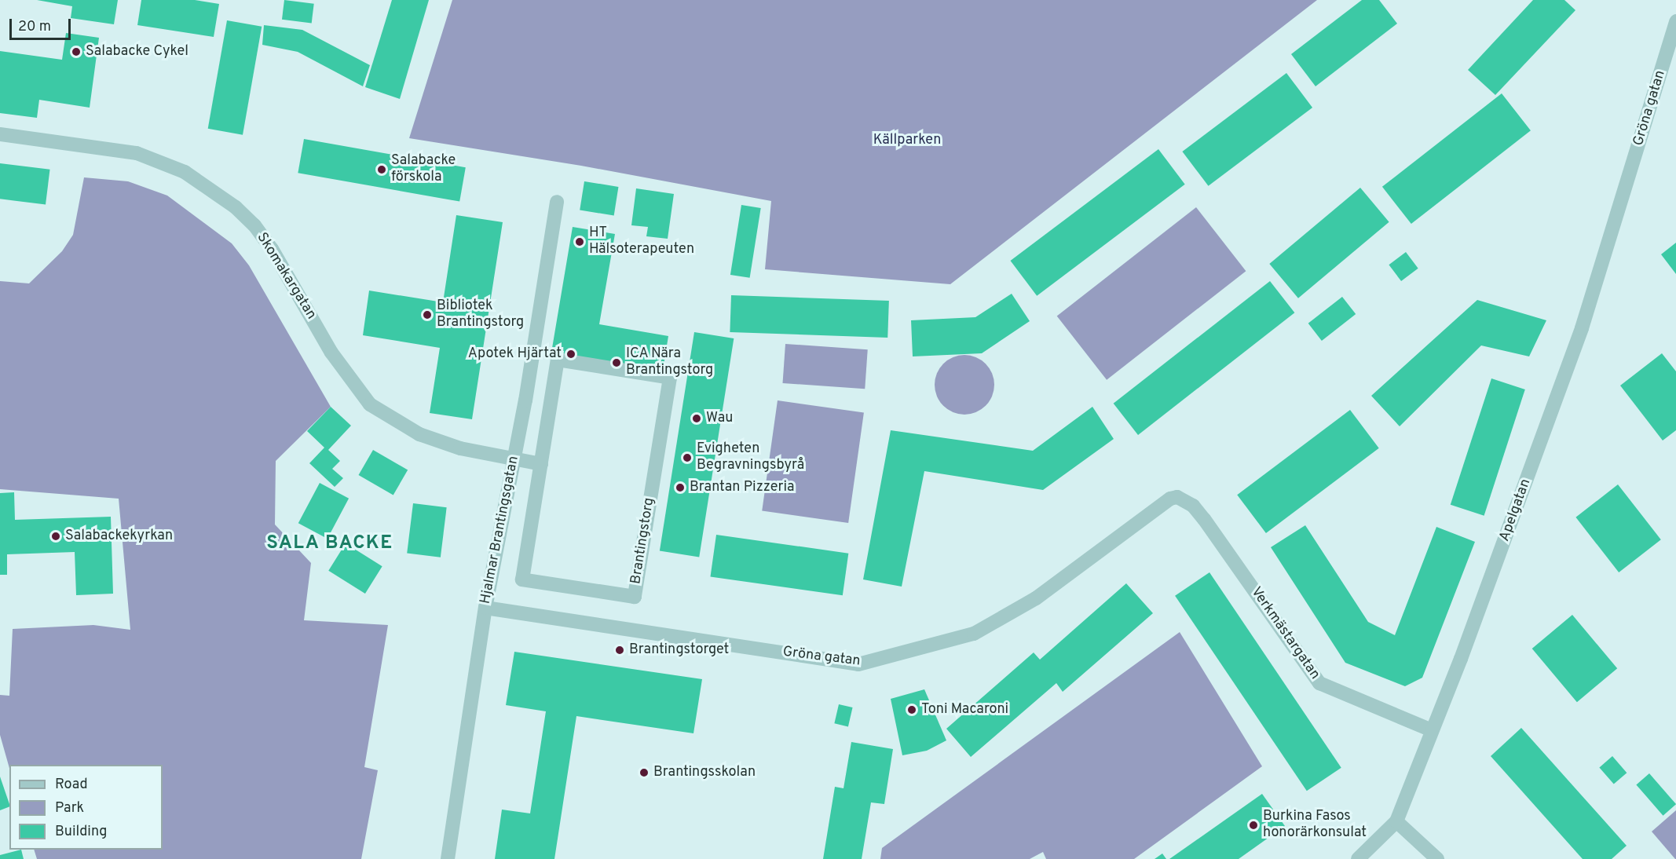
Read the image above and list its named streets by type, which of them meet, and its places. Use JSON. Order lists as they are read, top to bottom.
{
  "streets": {
    "street": [
      "Gröna gatan",
      "Skomakargatan",
      "Apelgatan",
      "Hjalmar Brantingsgatan",
      "Brantingstorg",
      "Verkmästargatan"
    ]
  },
  "crossings": [
    ["Gröna gatan", "Apelgatan"],
    ["Gröna gatan", "Hjalmar Brantingsgatan"],
    ["Gröna gatan", "Verkmästargatan"],
    ["Skomakargatan", "Hjalmar Brantingsgatan"],
    ["Skomakargatan", "Brantingstorg"],
    ["Apelgatan", "Verkmästargatan"]
  ],
  "districts": ["SALA BACKE"],
  "parks": ["Källparken"],
  "places": [
    "Salabacke Cykel",
    "Salabacke förskola",
    "HT Hälsoterapeuten",
    "Bibliotek Brantingstorg",
    "Apotek Hjärtat",
    "ICA Nära Brantingstorg",
    "Wau",
    "Evigheten Begravningsbyrå",
    "Brantan Pizzeria",
    "Salabackekyrkan",
    "Brantingstorget",
    "Toni Macaroni",
    "Brantingsskolan",
    "Burkina Fasos honorärkonsulat"
  ],
  "legend": ["Road", "Park", "Building"],
  "scale_bar": "20 m"
}
